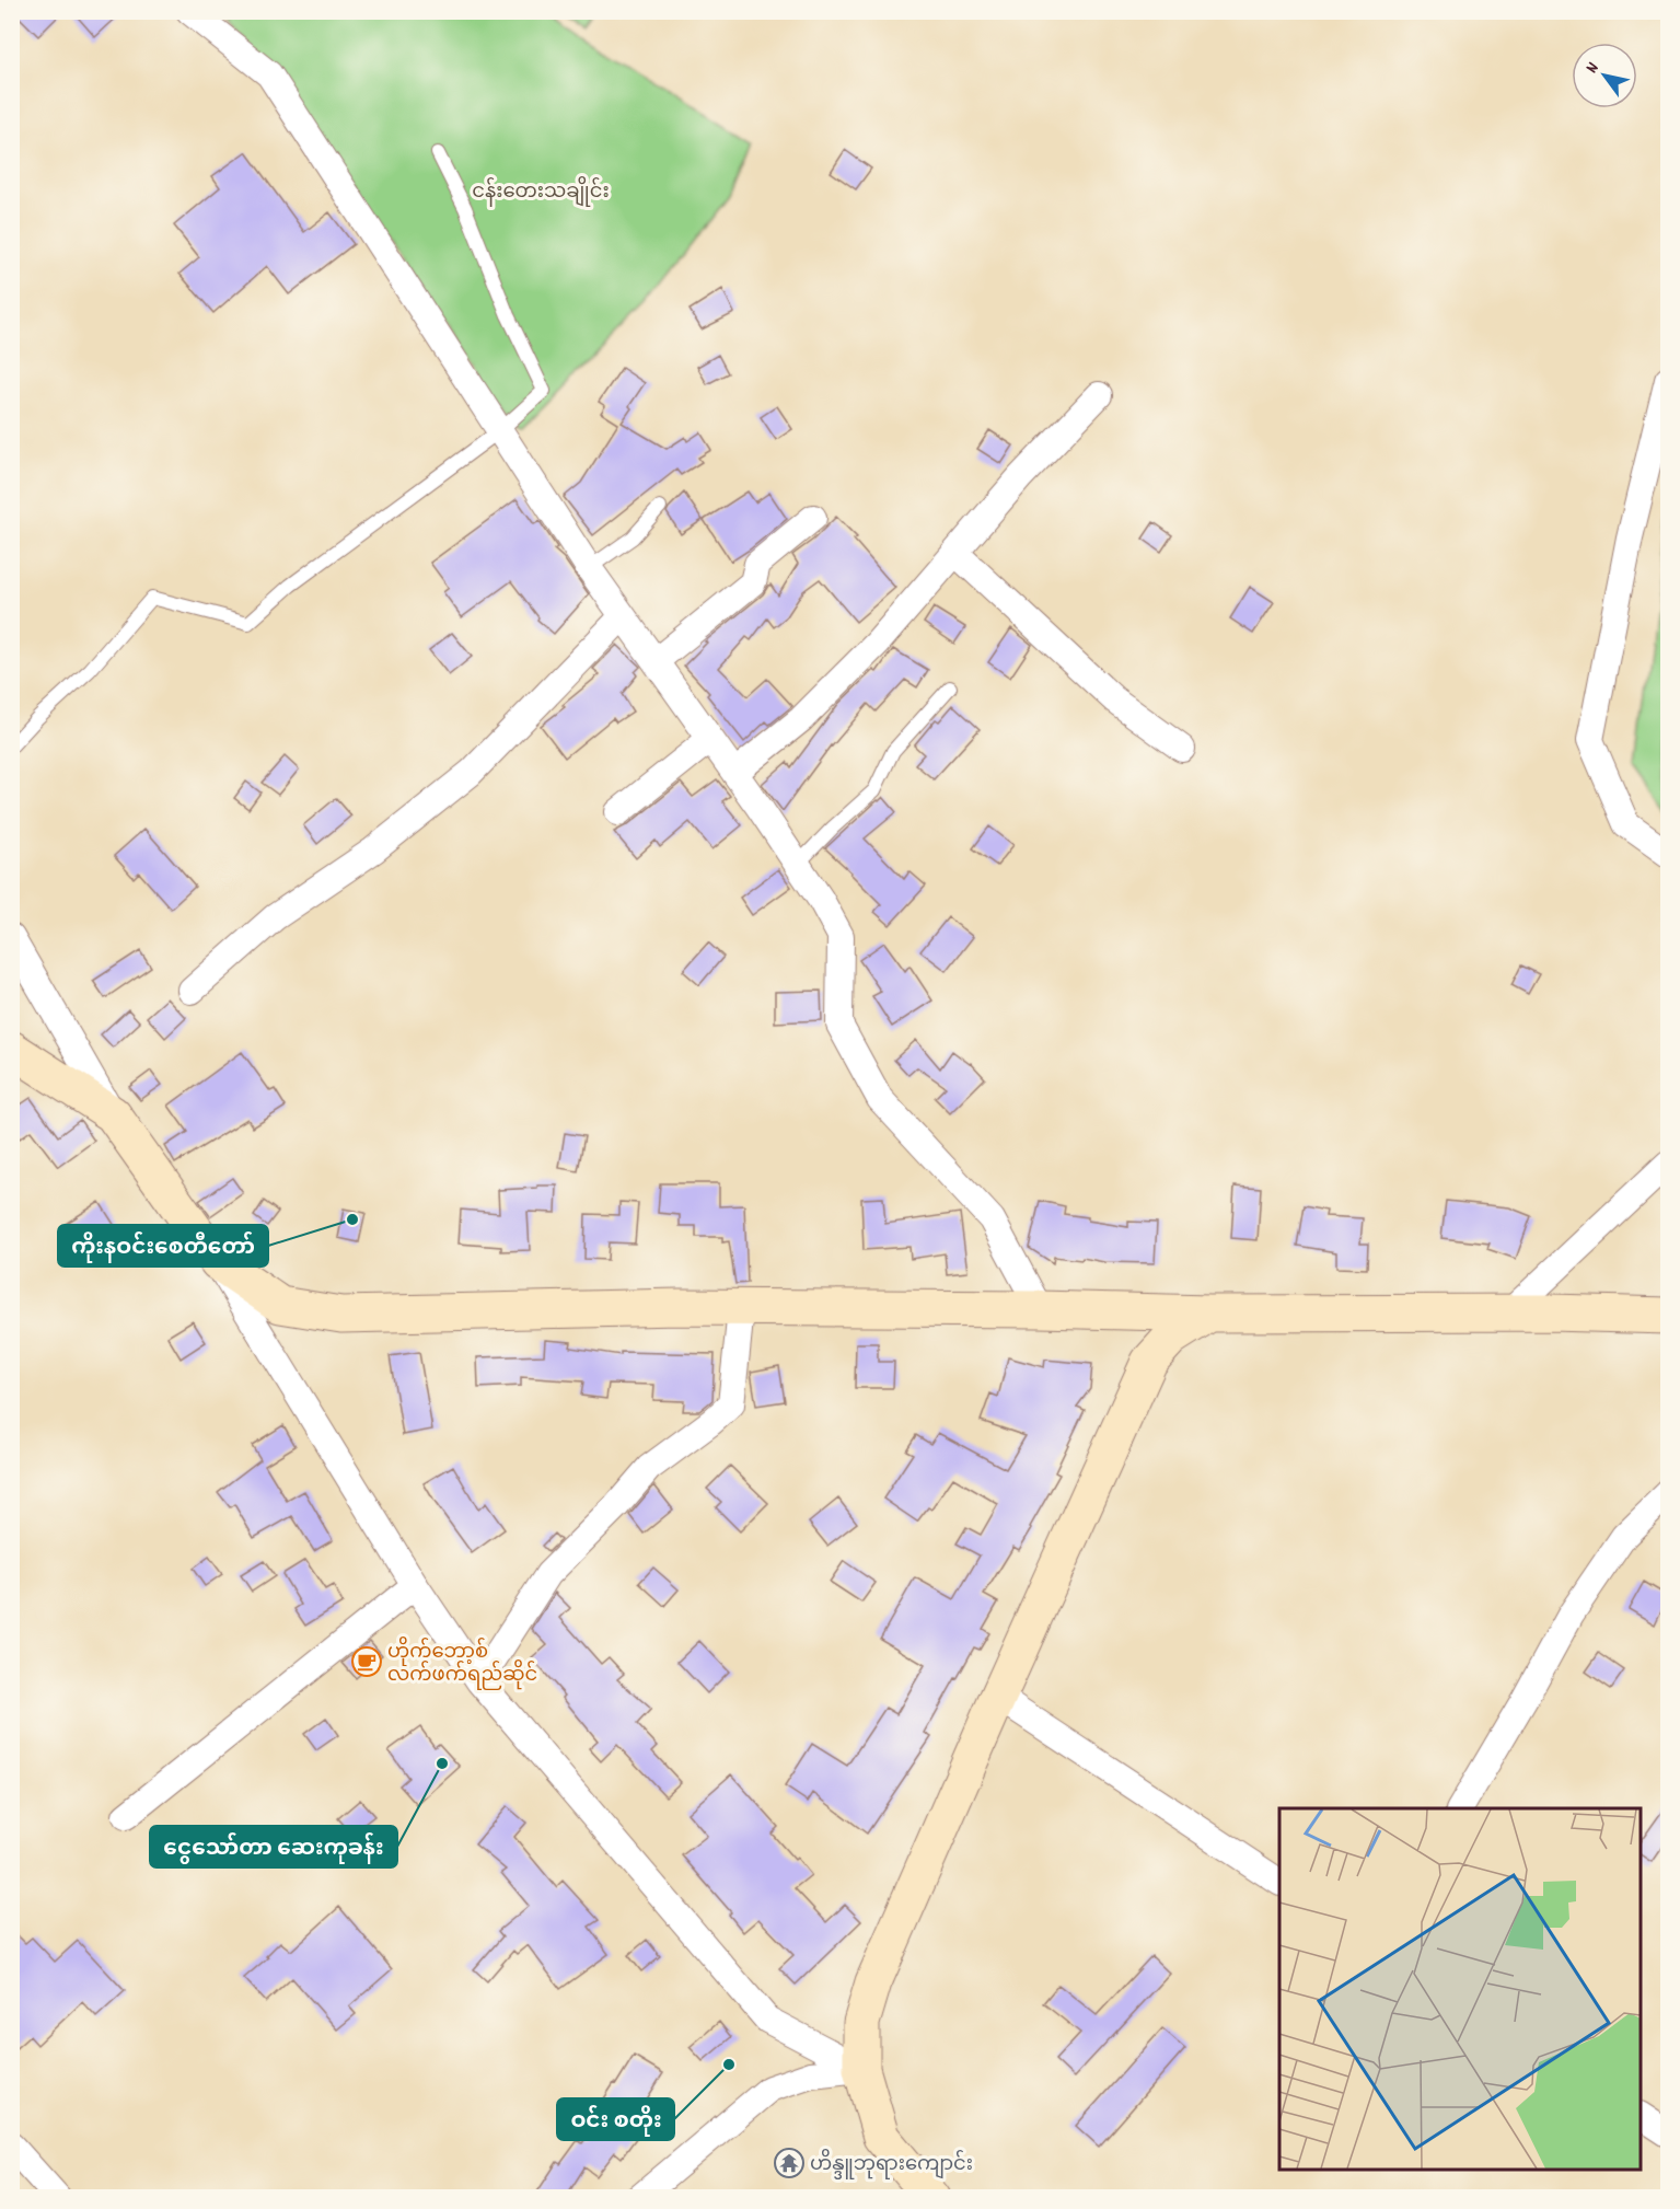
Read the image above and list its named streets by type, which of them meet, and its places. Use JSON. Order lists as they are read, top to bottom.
{
  "parks": ["ငန်းတေးသချိုင်း"],
  "places": {
    "other": ["ကိုးနဝင်းစေတီတော်", "ငွေသော်တာ ဆေးကုခန်း", "ဝင်း စတိုး"],
    "cafe": ["ဟိုက်ဘော့စ် လက်ဖက်ရည်ဆိုင်"],
    "temple": ["ဟိန္ဒူဘုရားကျောင်း"]
  },
  "north": "top left"
}
